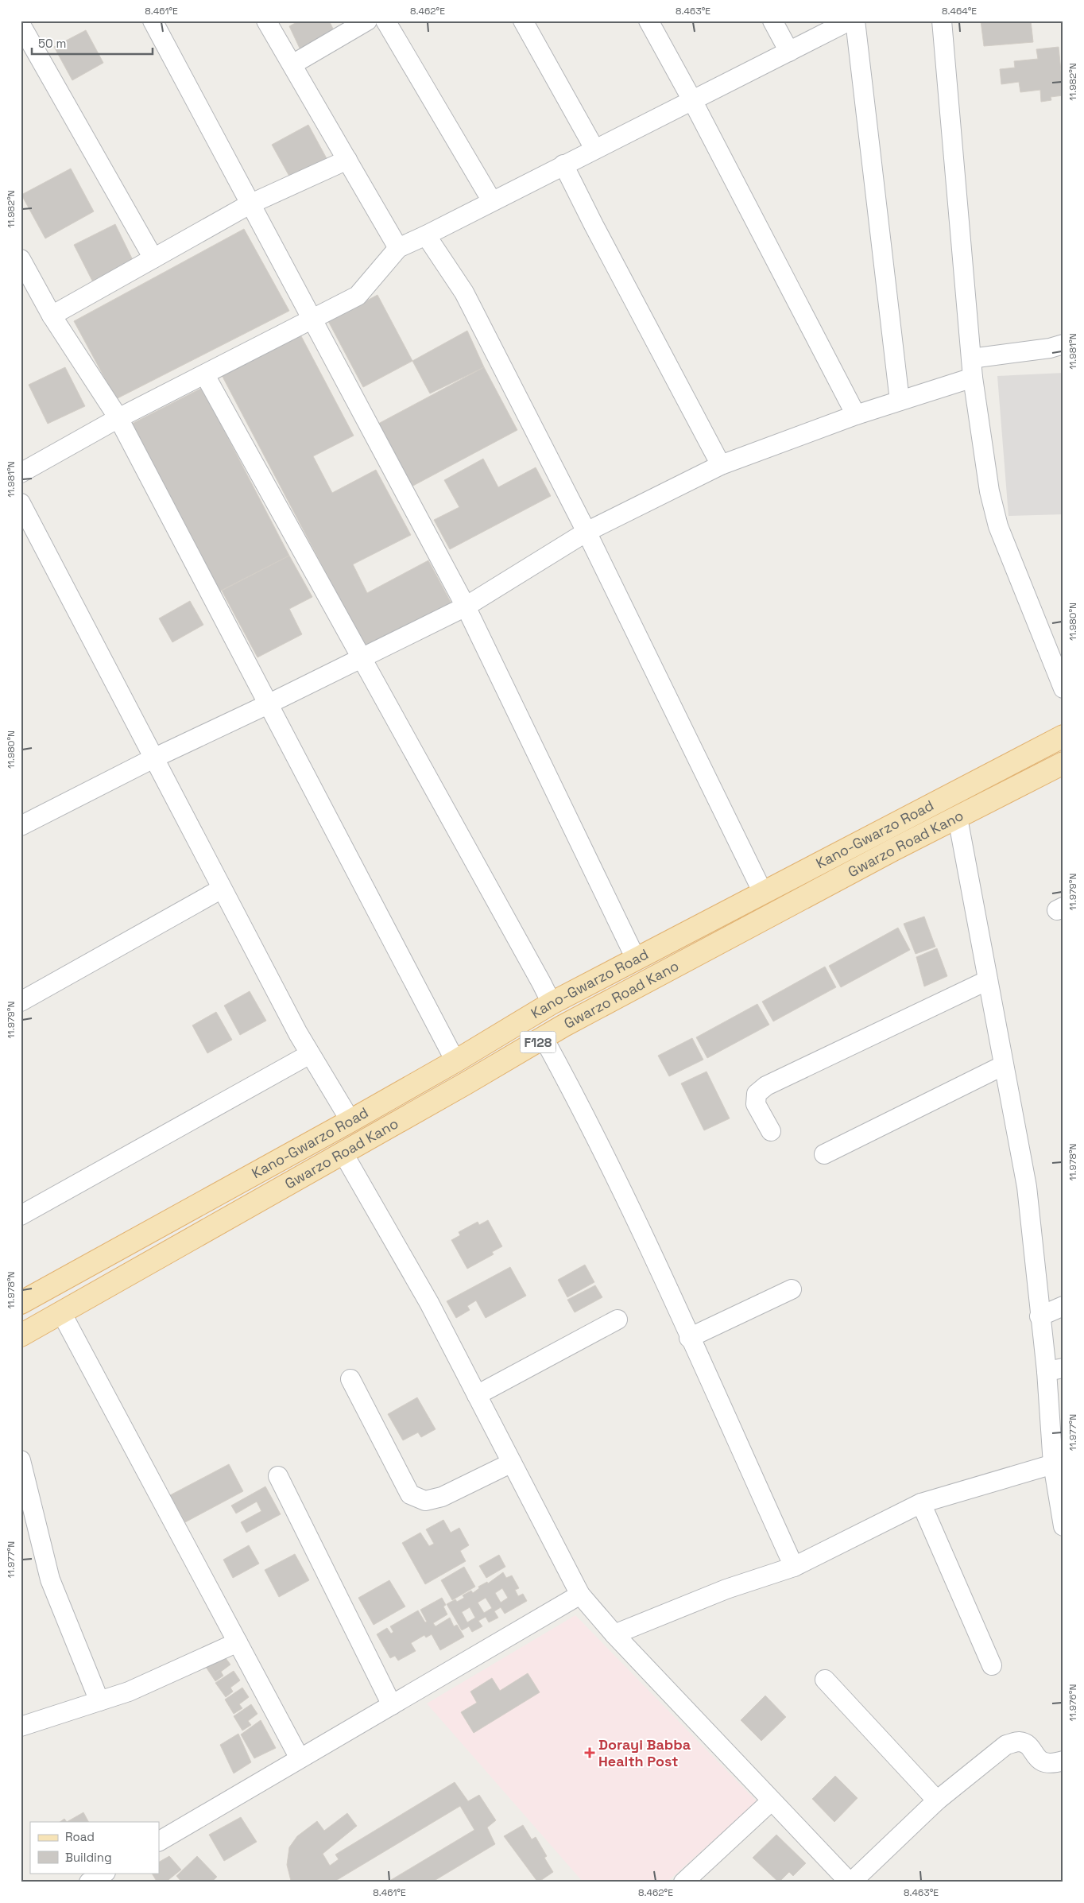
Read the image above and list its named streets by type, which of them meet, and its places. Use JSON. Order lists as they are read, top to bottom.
{
  "streets": {
    "main road": ["Kano-Gwarzo Road", "Gwarzo Road Kano", "F128"]
  },
  "places": {
    "health": ["Dorayi Babba Health Post"]
  },
  "legend": ["Road", "Building"],
  "scale_bar": "50 m",
  "coordinates": [
    "8.461°E",
    "8.462°E",
    "8.463°E",
    "8.464°E",
    "11.982°N",
    "11.981°N",
    "11.980°N",
    "11.979°N",
    "11.978°N",
    "11.977°N",
    "11.976°N"
  ]
}
